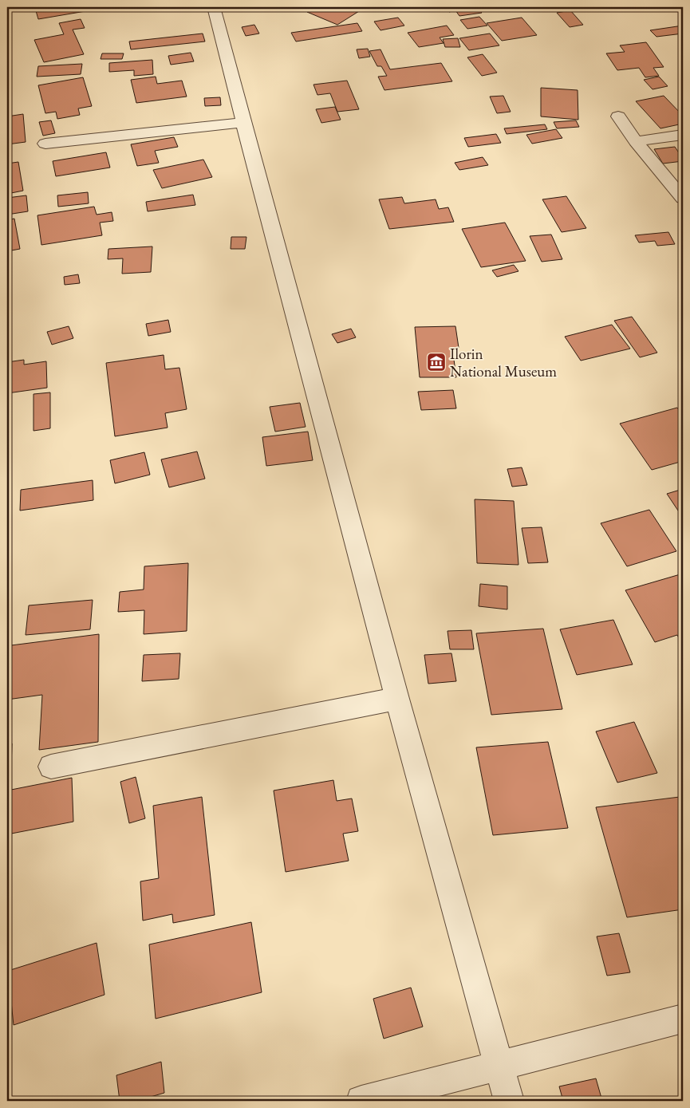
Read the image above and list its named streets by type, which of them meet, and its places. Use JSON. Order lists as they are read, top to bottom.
{
  "places": {
    "museum": ["Ilorin National Museum"]
  }
}
